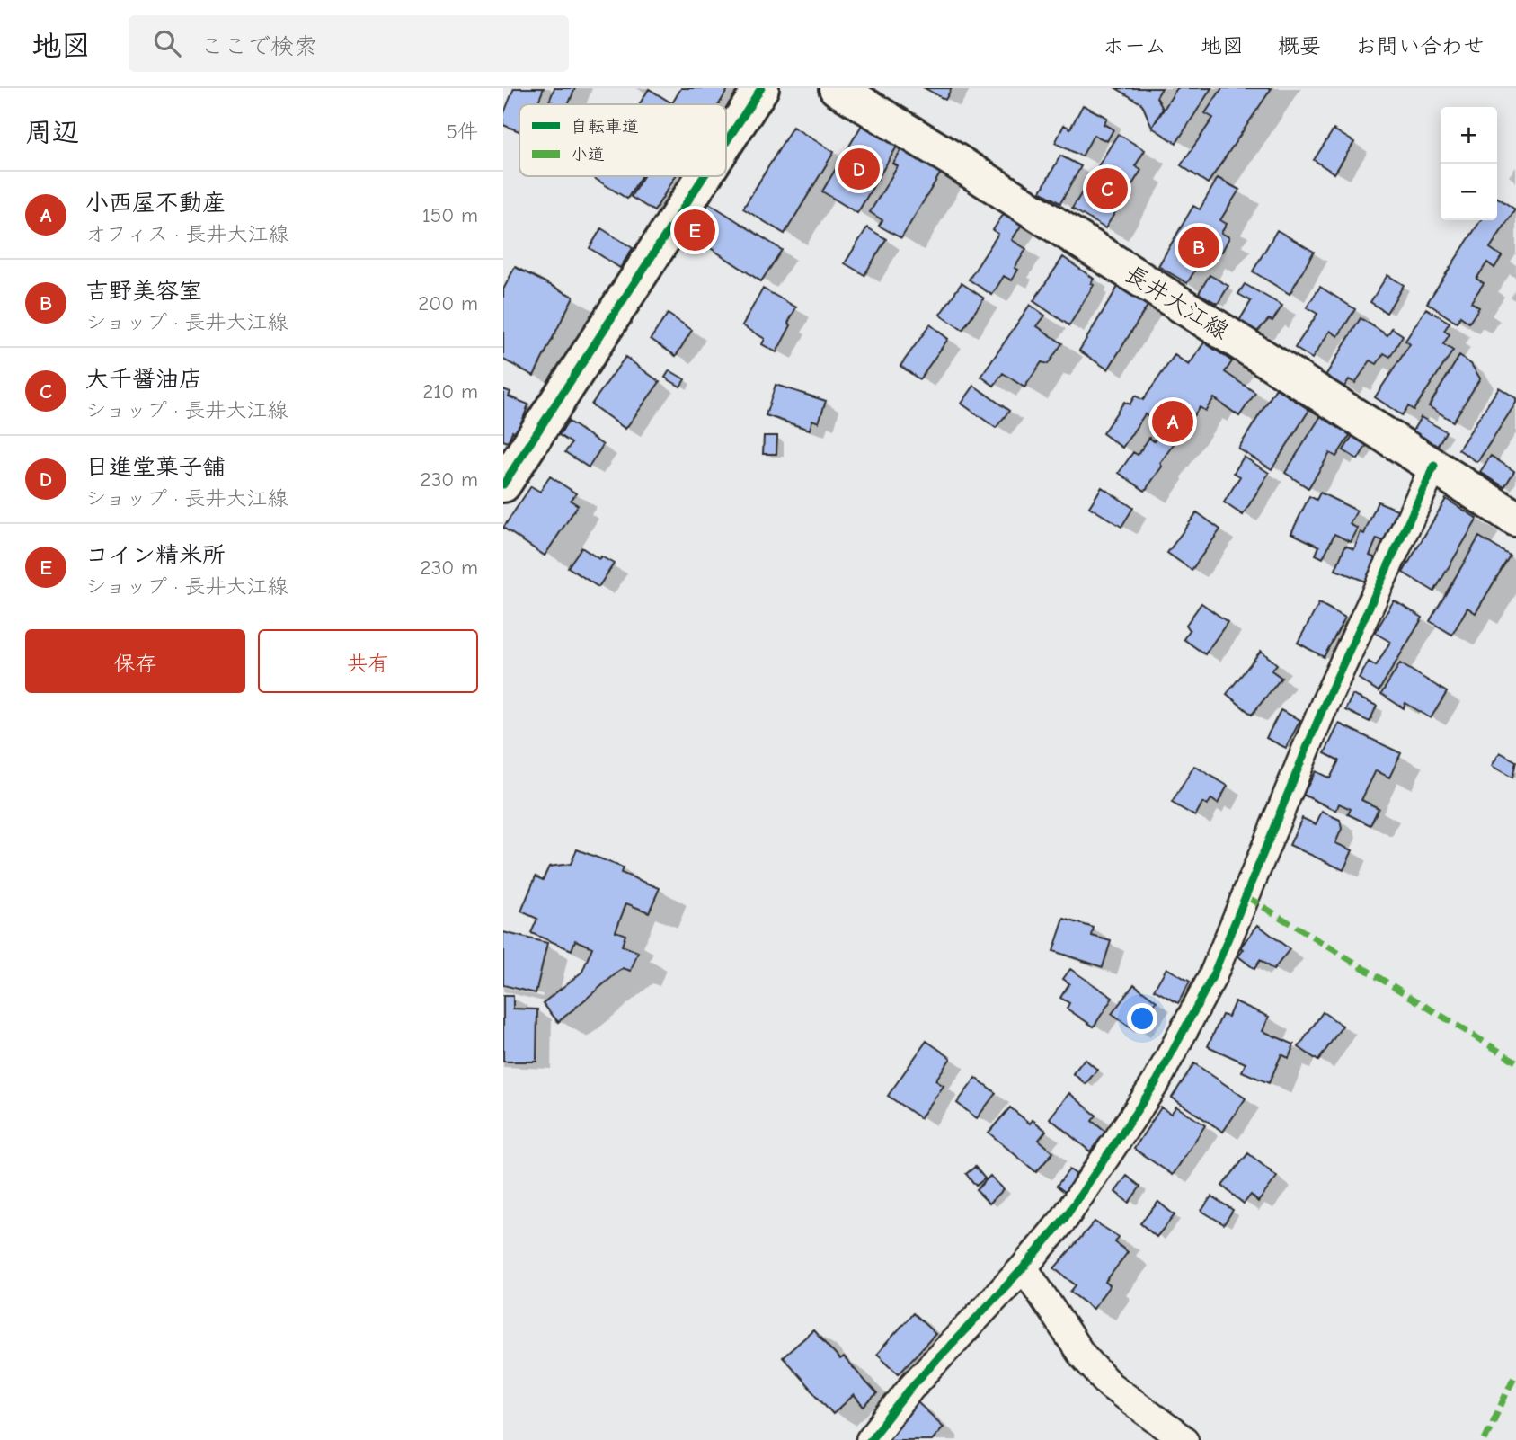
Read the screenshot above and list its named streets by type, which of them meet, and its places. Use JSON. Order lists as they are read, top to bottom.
{
  "streets": {
    "main road": ["長井大江線"]
  },
  "legend": ["自転車道", "小道"],
  "page": {
    "header": "地図",
    "search": "ここで検索",
    "nav": [
      "ホーム",
      "地図",
      "概要",
      "お問い合わせ"
    ],
    "heading": ["周辺", "5件"],
    "map_buttons": ["+", "−"],
    "pins": [
      "D",
      "C",
      "E",
      "B",
      "A"
    ],
    "list": [
      {
        "mark": "A",
        "name": "小西屋不動産",
        "note": "オフィス · 長井大江線",
        "value": "150 m"
      },
      {
        "mark": "B",
        "name": "吉野美容室",
        "note": "ショップ · 長井大江線",
        "value": "200 m"
      },
      {
        "mark": "C",
        "name": "大千醤油店",
        "note": "ショップ · 長井大江線",
        "value": "210 m"
      },
      {
        "mark": "D",
        "name": "日進堂菓子舗",
        "note": "ショップ · 長井大江線",
        "value": "230 m"
      },
      {
        "mark": "E",
        "name": "コイン精米所",
        "note": "ショップ · 長井大江線",
        "value": "230 m"
      }
    ],
    "buttons": ["保存", "共有"]
  }
}
